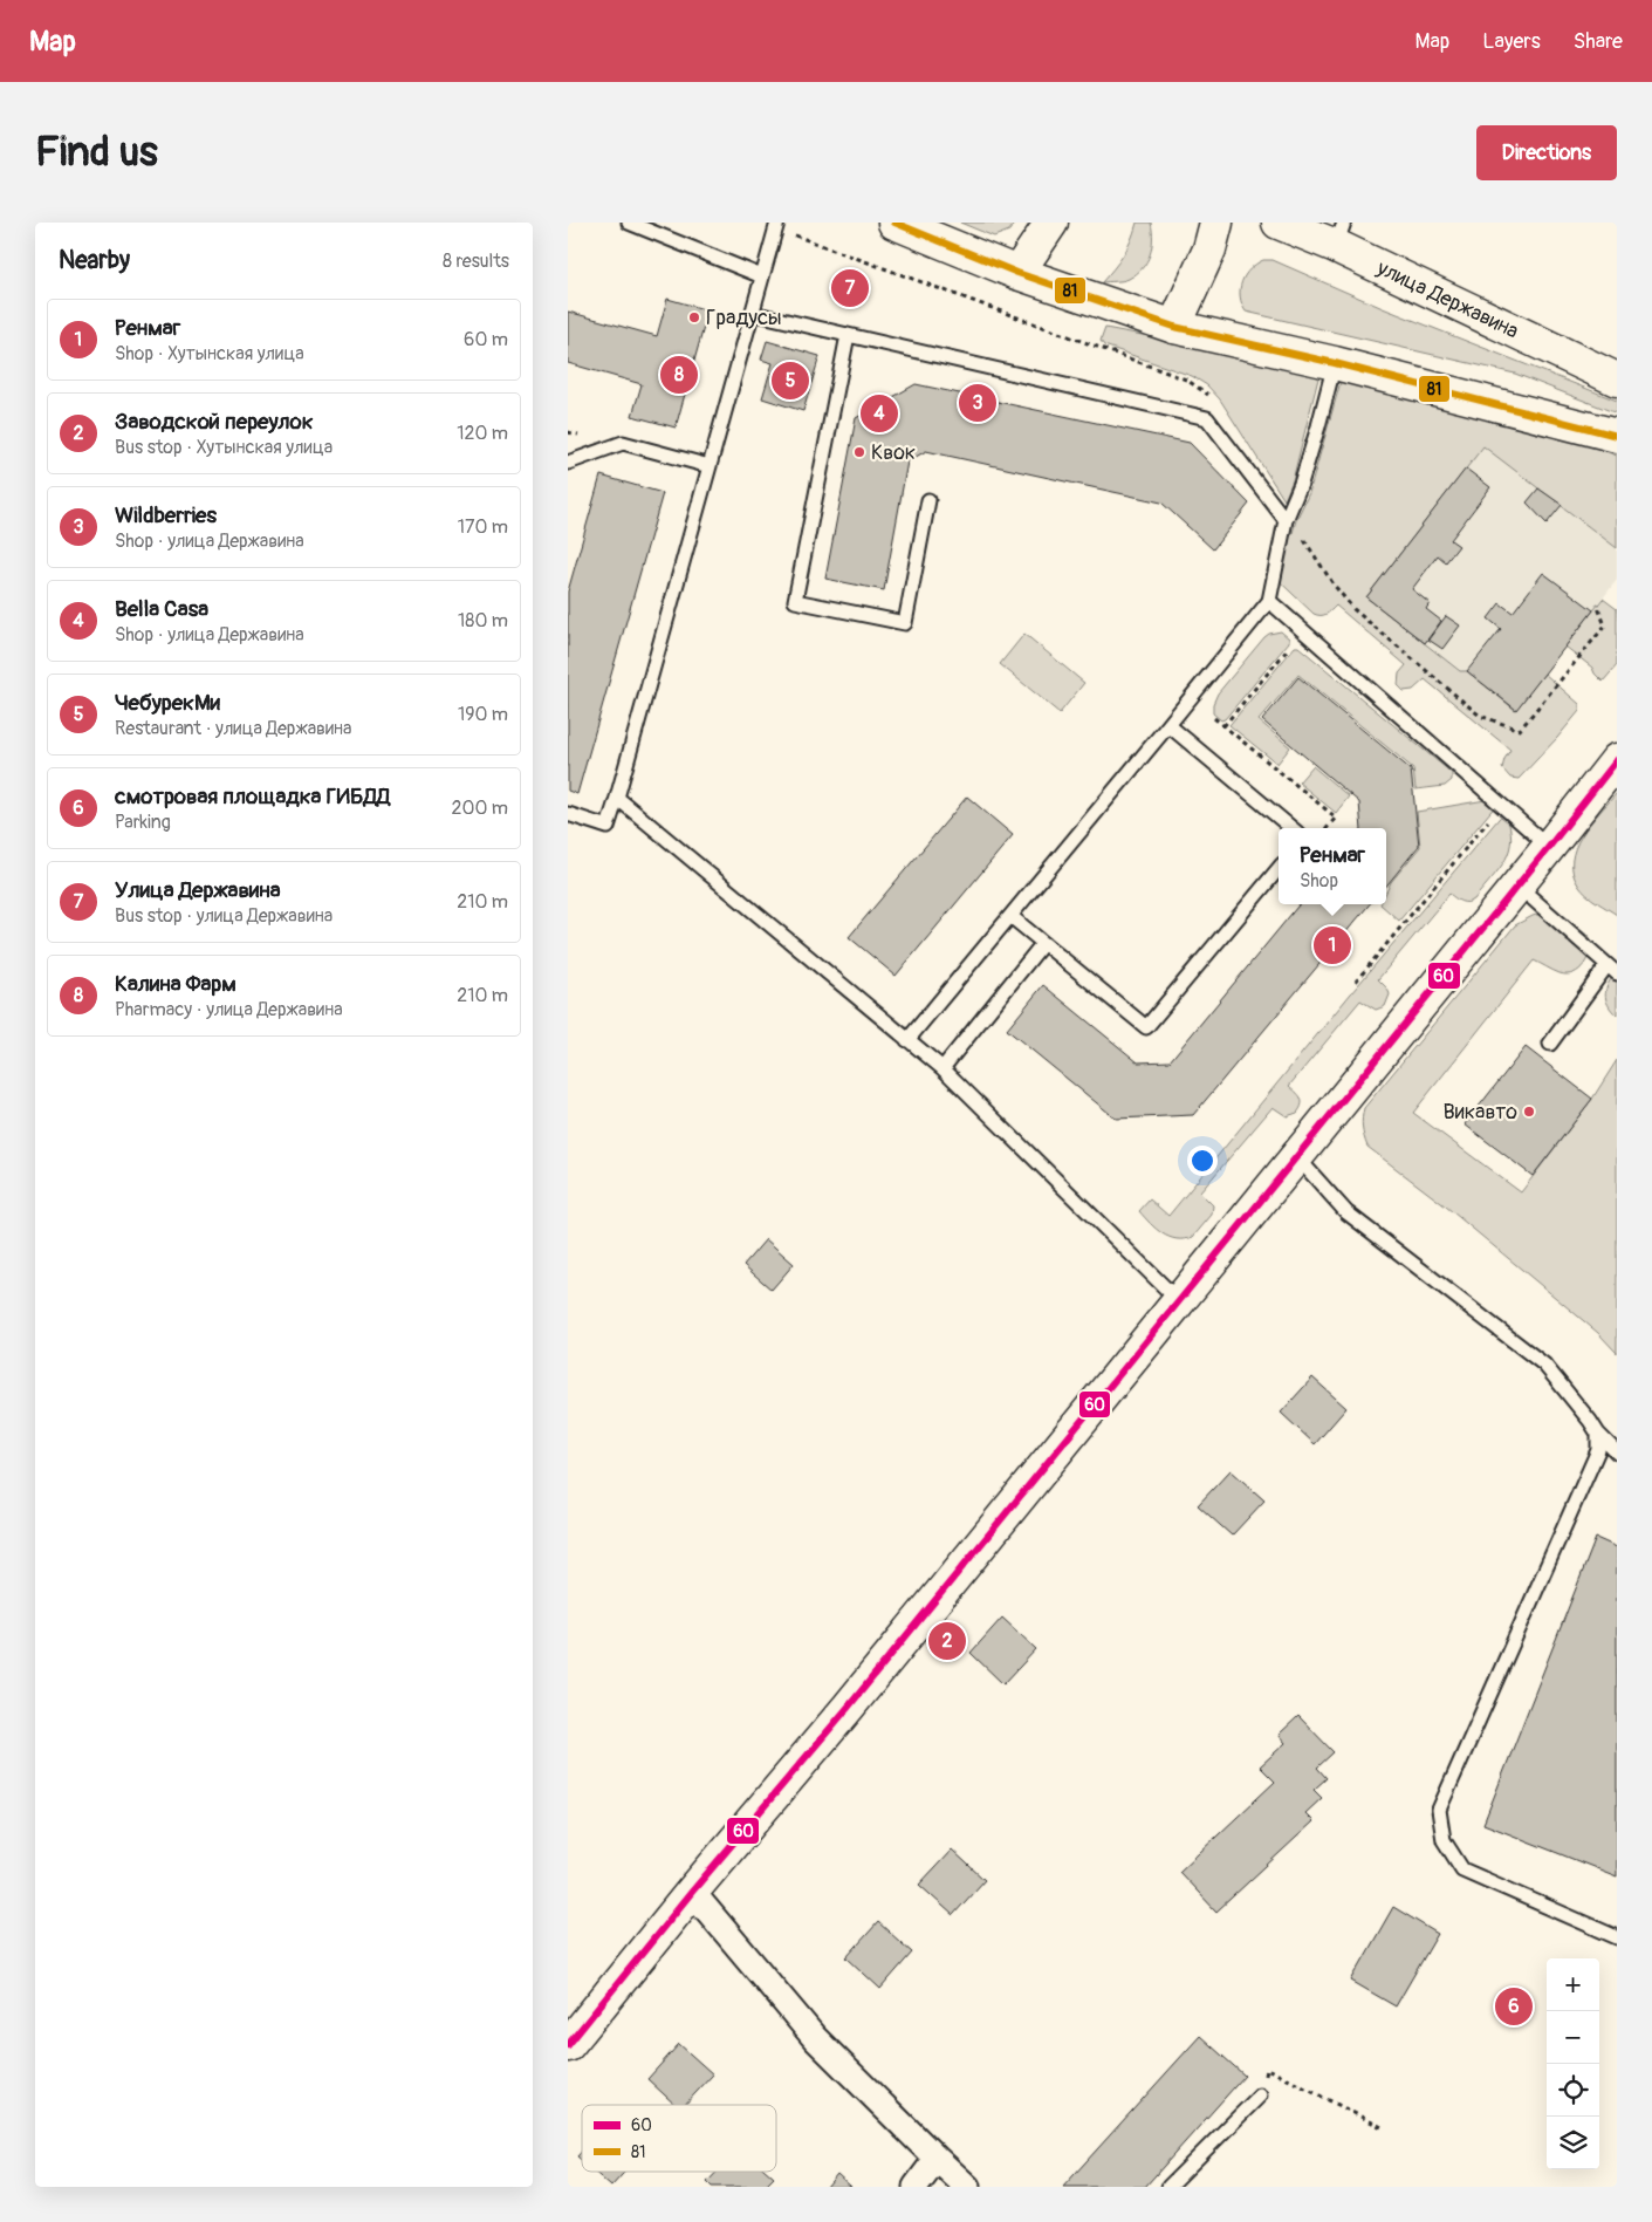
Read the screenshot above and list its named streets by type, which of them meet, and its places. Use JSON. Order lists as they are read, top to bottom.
{
  "streets": {
    "street": ["улица Державина"]
  },
  "places": ["Градусы", "Квок", "Викавто"],
  "lines": ["transit line 81", "transit line 60"],
  "legend": ["60", "81"],
  "page": {
    "header": "Map",
    "nav": ["Map", "Layers", "Share"],
    "buttons": "Directions",
    "title": "Find us",
    "heading": ["Nearby", "8 results"],
    "pins": [
      "7",
      "8",
      "5",
      "3",
      "4",
      "1",
      "2",
      "6"
    ],
    "list": [
      {
        "mark": "1",
        "name": "Ренмаг",
        "note": "Shop · Хутынская улица",
        "value": "60 m"
      },
      {
        "mark": "2",
        "name": "Заводской переулок",
        "note": "Bus stop · Хутынская улица",
        "value": "120 m"
      },
      {
        "mark": "3",
        "name": "Wildberries",
        "note": "Shop · улица Державина",
        "value": "170 m"
      },
      {
        "mark": "4",
        "name": "Bella Casa",
        "note": "Shop · улица Державина",
        "value": "180 m"
      },
      {
        "mark": "5",
        "name": "ЧебурекМи",
        "note": "Restaurant · улица Державина",
        "value": "190 m"
      },
      {
        "mark": "6",
        "name": "смотровая площадка ГИБДД",
        "note": "Parking",
        "value": "200 m"
      },
      {
        "mark": "7",
        "name": "Улица Державина",
        "note": "Bus stop · улица Державина",
        "value": "210 m"
      },
      {
        "mark": "8",
        "name": "Калина Фарм",
        "note": "Pharmacy · улица Державина",
        "value": "210 m"
      }
    ],
    "popup": ["Ренмаг", "Shop"],
    "map_buttons": ["+", "−"]
  }
}
